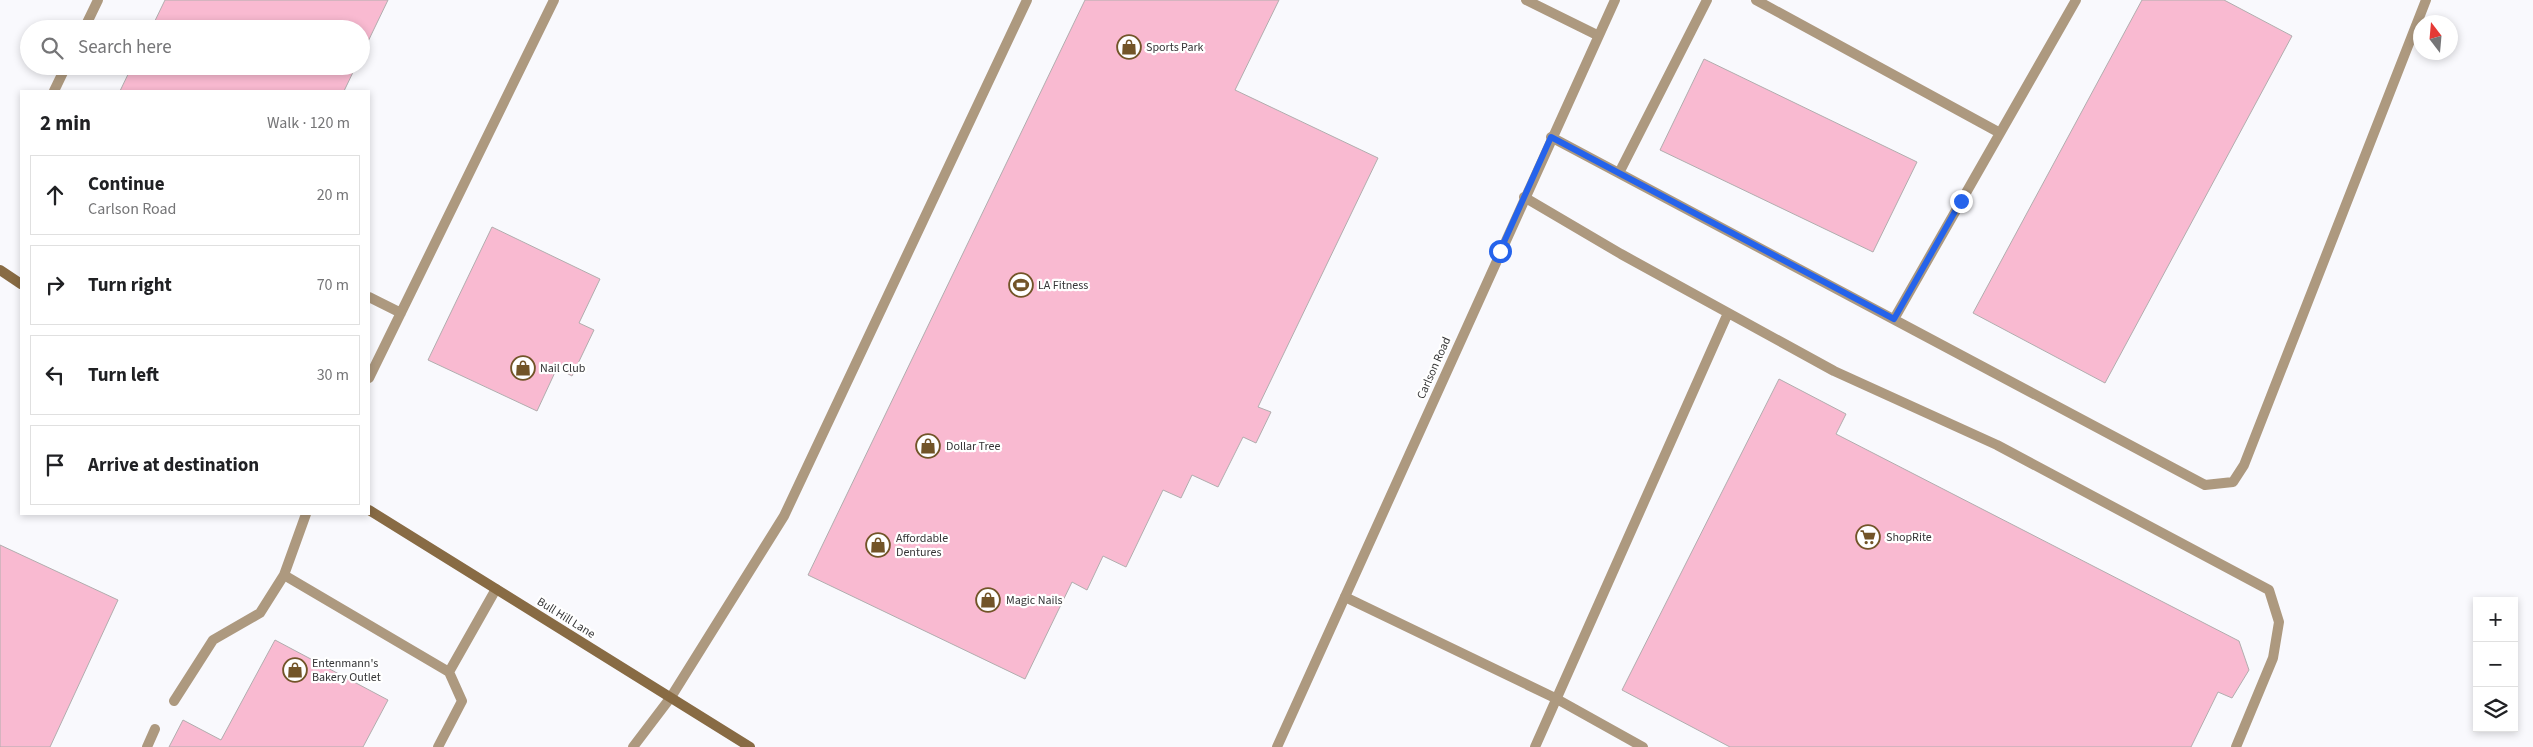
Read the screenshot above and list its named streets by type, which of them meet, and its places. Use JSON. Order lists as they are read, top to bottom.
{
  "streets": {
    "main road": ["Bull Hill Lane"],
    "street": ["Carlson Road"]
  },
  "places": {
    "shop": [
      "Sports Park",
      "Nail Club",
      "Dollar Tree",
      "Affordable Dentures",
      "Magic Nails",
      "Entenmann's Bakery Outlet"
    ],
    "sports": ["LA Fitness"],
    "supermarket": ["ShopRite"]
  },
  "north": "top",
  "page": {
    "search": "Search here",
    "heading": ["2 min", "Walk · 120 m"],
    "list": [
      ["Continue", "Carlson Road", "20 m"],
      ["Turn right", "70 m"],
      ["Turn left", "30 m"],
      "Arrive at destination"
    ],
    "map_buttons": ["+", "−"]
  }
}
